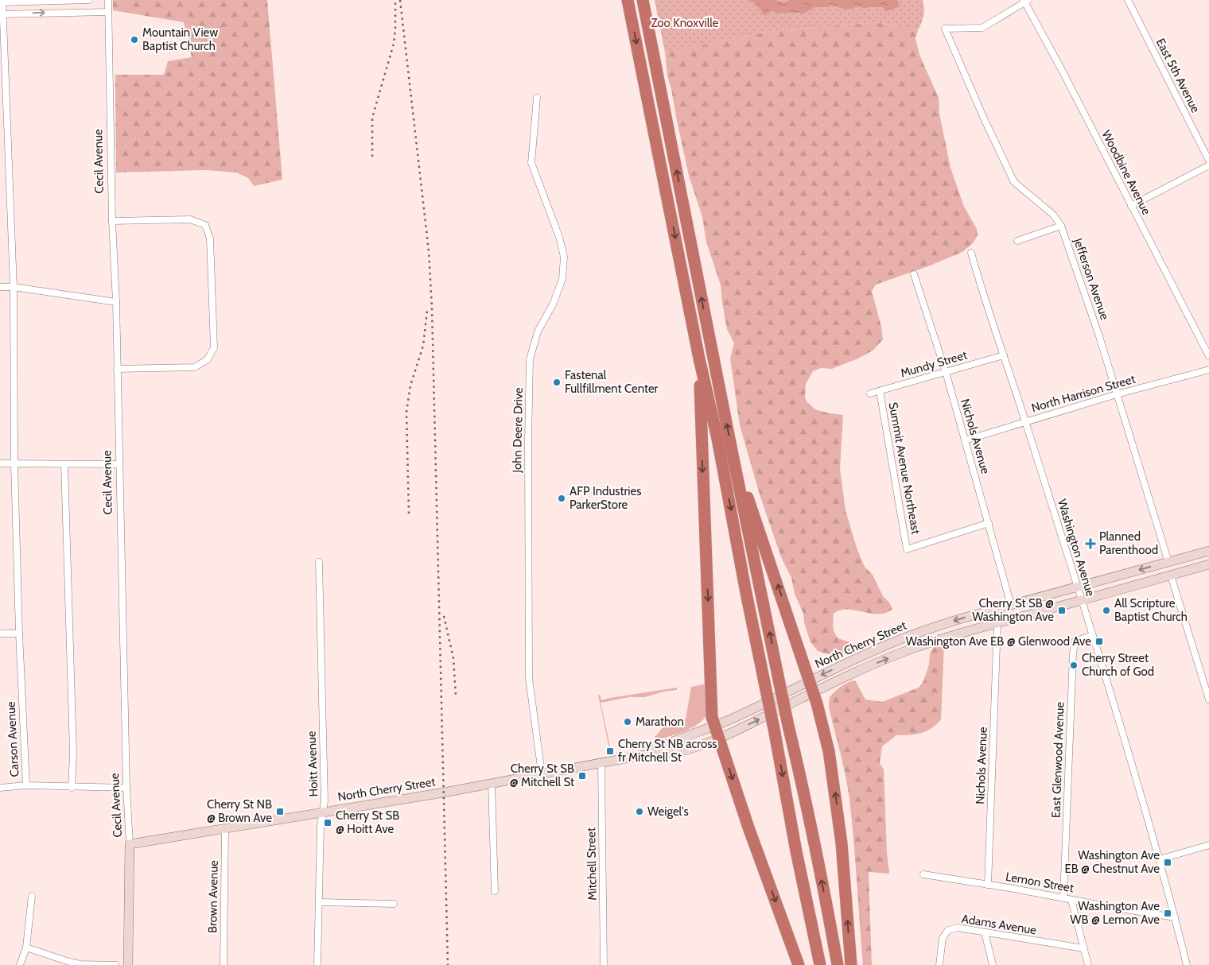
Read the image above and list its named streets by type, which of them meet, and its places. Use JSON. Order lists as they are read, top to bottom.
{
  "streets": {
    "main road": ["Cecil Avenue", "North Cherry Street"],
    "street": [
      "East 5th Avenue",
      "Woodbine Avenue",
      "Jefferson Avenue",
      "Mundy Street",
      "North Harrison Street",
      "John Deere Drive",
      "Nichols Avenue",
      "Summit Avenue Northeast",
      "Washington Avenue",
      "Carson Avenue",
      "East Glenwood Avenue",
      "Hoitt Avenue",
      "Mitchell Street",
      "Lemon Street",
      "Brown Avenue",
      "Adams Avenue"
    ]
  },
  "crossings": [
    ["Cecil Avenue", "North Cherry Street"],
    ["Woodbine Avenue", "Jefferson Avenue"],
    ["Jefferson Avenue", "North Harrison Street"],
    ["Jefferson Avenue", "North Cherry Street"],
    ["Mundy Street", "Nichols Avenue"],
    ["Mundy Street", "Summit Avenue Northeast"],
    ["Mundy Street", "Washington Avenue"],
    ["North Harrison Street", "Nichols Avenue"],
    ["North Harrison Street", "Washington Avenue"],
    ["John Deere Drive", "North Cherry Street"],
    ["Nichols Avenue", "Summit Avenue Northeast"],
    ["Nichols Avenue", "North Cherry Street"],
    ["Nichols Avenue", "Lemon Street"],
    ["Washington Avenue", "North Cherry Street"],
    ["Washington Avenue", "East Glenwood Avenue"],
    ["Washington Avenue", "Lemon Street"],
    ["North Cherry Street", "Hoitt Avenue"],
    ["North Cherry Street", "Mitchell Street"],
    ["North Cherry Street", "Brown Avenue"],
    ["East Glenwood Avenue", "Lemon Street"]
  ],
  "parks": ["Zoo Knoxville"],
  "places": {
    "other": [
      "Mountain View Baptist Church",
      "Fastenal Fullfillment Center",
      "AFP Industries ParkerStore",
      "All Scripture Baptist Church",
      "Cherry Street Church of God",
      "Marathon",
      "Weigel's"
    ],
    "health": ["Planned Parenthood"],
    "transit": [
      "Cherry St SB @ Washington Ave",
      "Washington Ave EB @ Glenwood Ave",
      "Cherry St NB across fr Mitchell St",
      "Cherry St SB @ Mitchell St",
      "Cherry St NB @ Brown Ave",
      "Cherry St SB @ Hoitt Ave",
      "Washington Ave EB @ Chestnut Ave",
      "Washington Ave WB @ Lemon Ave"
    ]
  }
}
